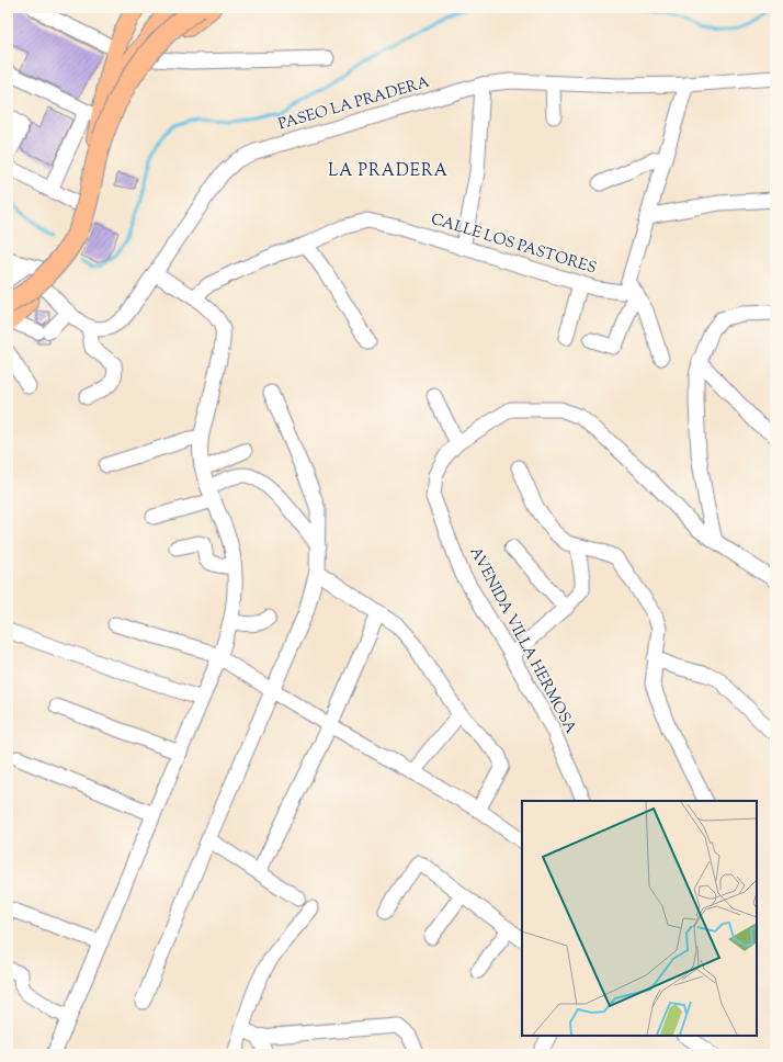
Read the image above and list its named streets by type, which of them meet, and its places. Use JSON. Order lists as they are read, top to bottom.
{
  "streets": {
    "street": ["PASEO LA PRADERA", "CALLE LOS PASTORES", "AVENIDA VILLA HERMOSA"]
  },
  "districts": ["LA PRADERA"]
}
